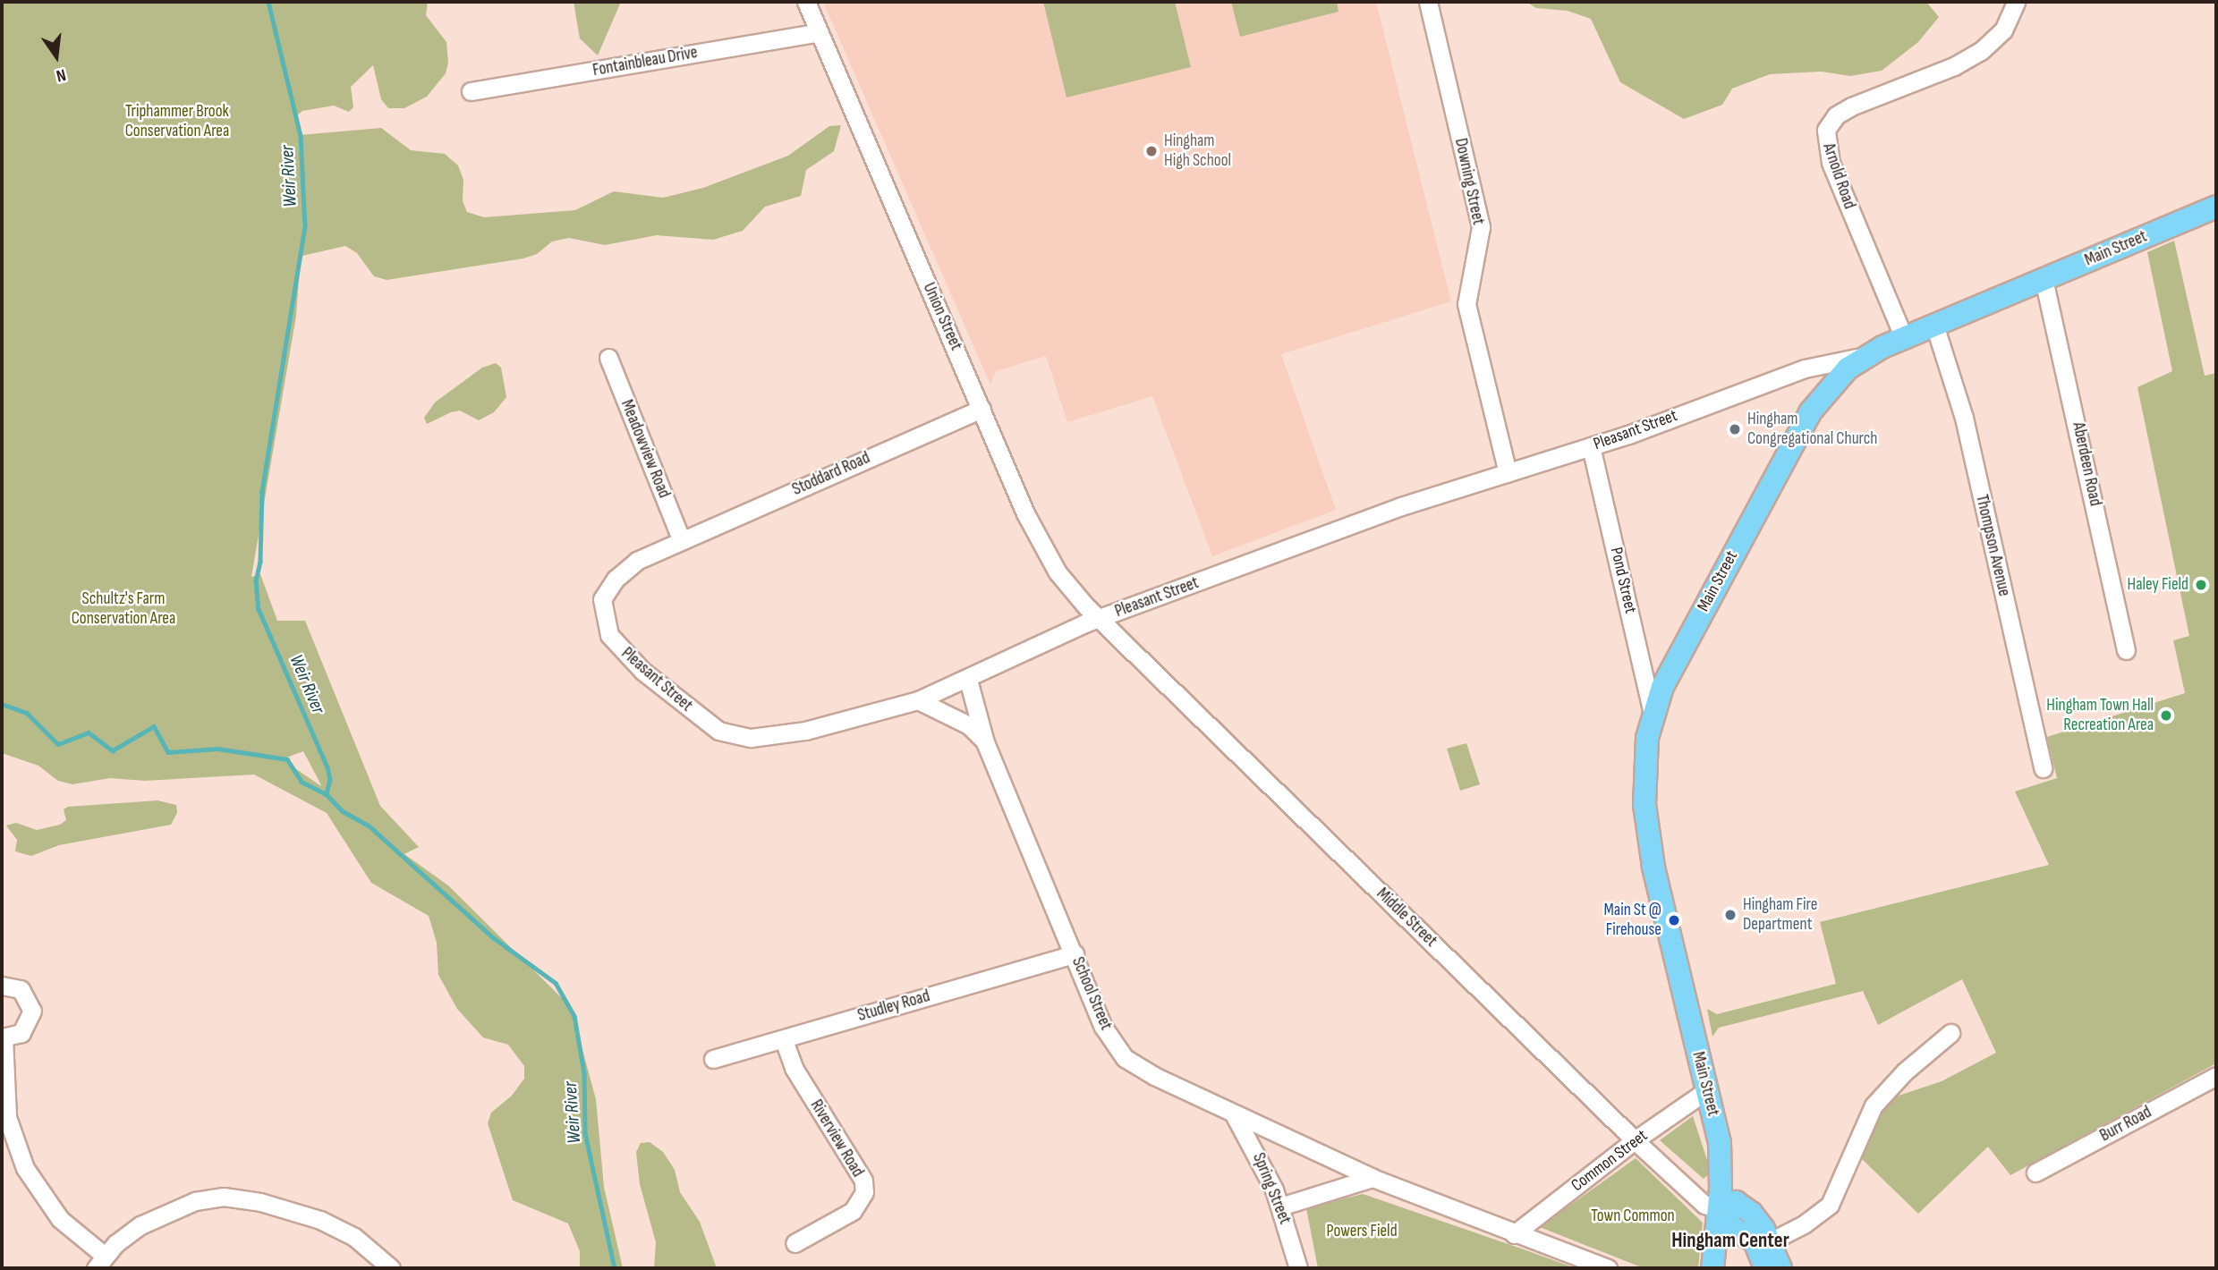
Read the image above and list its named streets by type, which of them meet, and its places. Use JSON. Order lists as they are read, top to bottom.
{
  "streets": {
    "main road": ["Main Street"],
    "street": [
      "Fontainbleau Drive",
      "Arnold Road",
      "Downing Street",
      "Union Street",
      "Pleasant Street",
      "Meadowview Road",
      "Aberdeen Road",
      "Stoddard Road",
      "Thompson Avenue",
      "Pond Street",
      "Middle Street",
      "School Street",
      "Studley Road",
      "Burr Road",
      "Riverview Road",
      "Common Street",
      "Spring Street"
    ]
  },
  "crossings": [
    ["Fontainbleau Drive", "Union Street"],
    ["Arnold Road", "Main Street"],
    ["Downing Street", "Pleasant Street"],
    ["Main Street", "Pleasant Street"],
    ["Main Street", "Aberdeen Road"],
    ["Main Street", "Thompson Avenue"],
    ["Main Street", "Pond Street"],
    ["Main Street", "Middle Street"],
    ["Main Street", "Common Street"],
    ["Union Street", "Pleasant Street"],
    ["Union Street", "Stoddard Road"],
    ["Union Street", "Middle Street"],
    ["Pleasant Street", "Meadowview Road"],
    ["Pleasant Street", "Stoddard Road"],
    ["Pleasant Street", "Pond Street"],
    ["Pleasant Street", "Middle Street"],
    ["Pleasant Street", "School Street"],
    ["Meadowview Road", "Stoddard Road"],
    ["Middle Street", "Common Street"],
    ["School Street", "Studley Road"],
    ["School Street", "Common Street"],
    ["School Street", "Spring Street"],
    ["Studley Road", "Riverview Road"]
  ],
  "districts": ["Hingham Center"],
  "water": ["Weir River"],
  "parks": [
    "Triphammer Brook Conservation Area",
    "Schultz's Farm Conservation Area",
    "Town Common",
    "Powers Field"
  ],
  "places": [
    "Hingham High School",
    "Hingham Congregational Church",
    "Haley Field",
    "Hingham Town Hall Recreation Area",
    "Hingham Fire Department",
    "Main St @ Firehouse"
  ],
  "north": "bottom"
}
